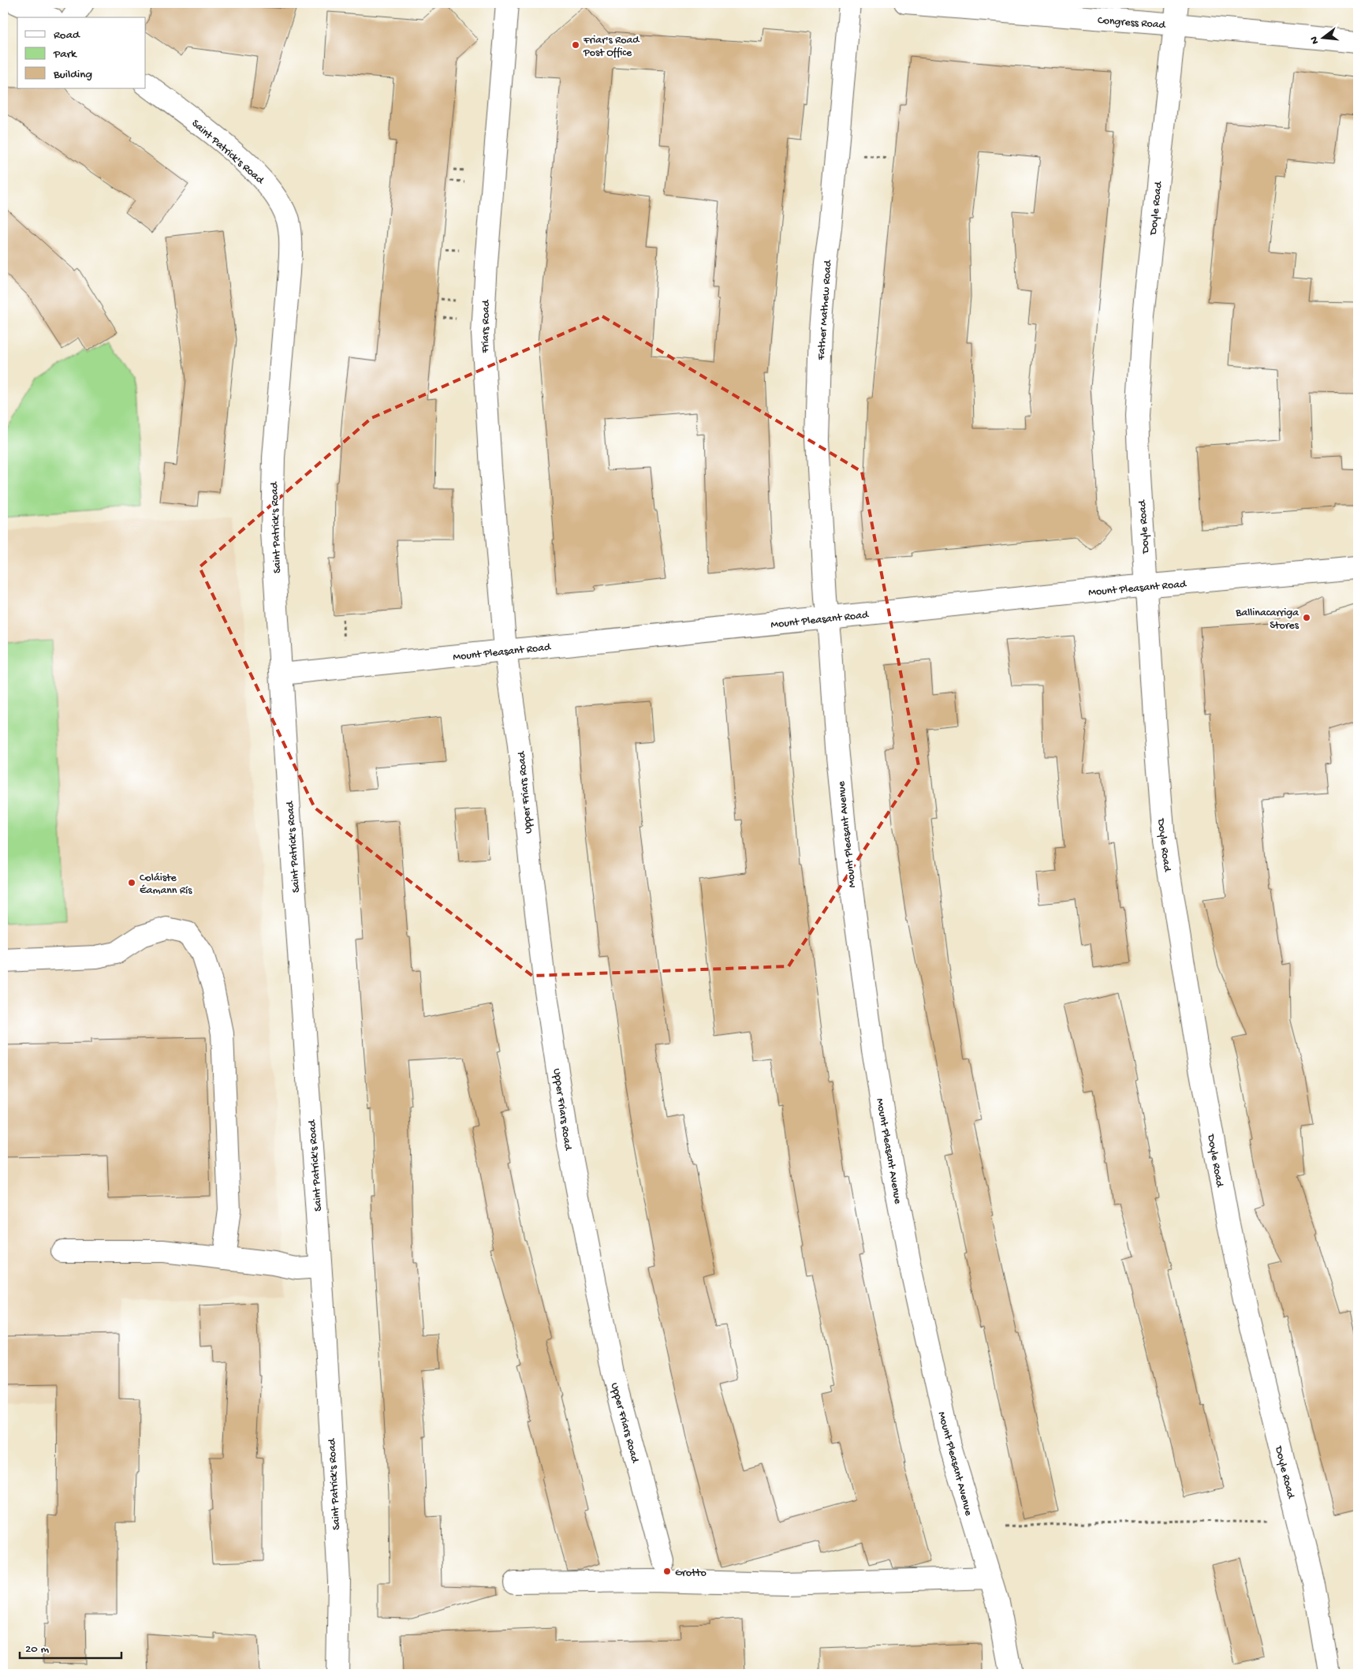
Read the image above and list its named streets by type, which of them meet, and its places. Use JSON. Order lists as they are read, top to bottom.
{
  "streets": {
    "street": [
      "Congress Road",
      "Saint Patrick's Road",
      "Doyle Road",
      "Father Mathew Road",
      "Friars Road",
      "Mount Pleasant Road",
      "Upper Friars Road",
      "Mount Pleasant Avenue"
    ]
  },
  "crossings": [
    ["Congress Road", "Doyle Road"],
    ["Saint Patrick's Road", "Mount Pleasant Road"],
    ["Doyle Road", "Mount Pleasant Road"],
    ["Father Mathew Road", "Mount Pleasant Road"],
    ["Father Mathew Road", "Mount Pleasant Avenue"],
    ["Friars Road", "Mount Pleasant Road"],
    ["Friars Road", "Upper Friars Road"],
    ["Mount Pleasant Road", "Upper Friars Road"],
    ["Mount Pleasant Road", "Mount Pleasant Avenue"]
  ],
  "places": [
    "Friar's Road Post Office",
    "Ballinacarriga Stores",
    "Coláiste Éamann Rís",
    "Grotto"
  ],
  "legend": ["Road", "Park", "Building"],
  "scale_bar": "20 m",
  "north": "left"
}
